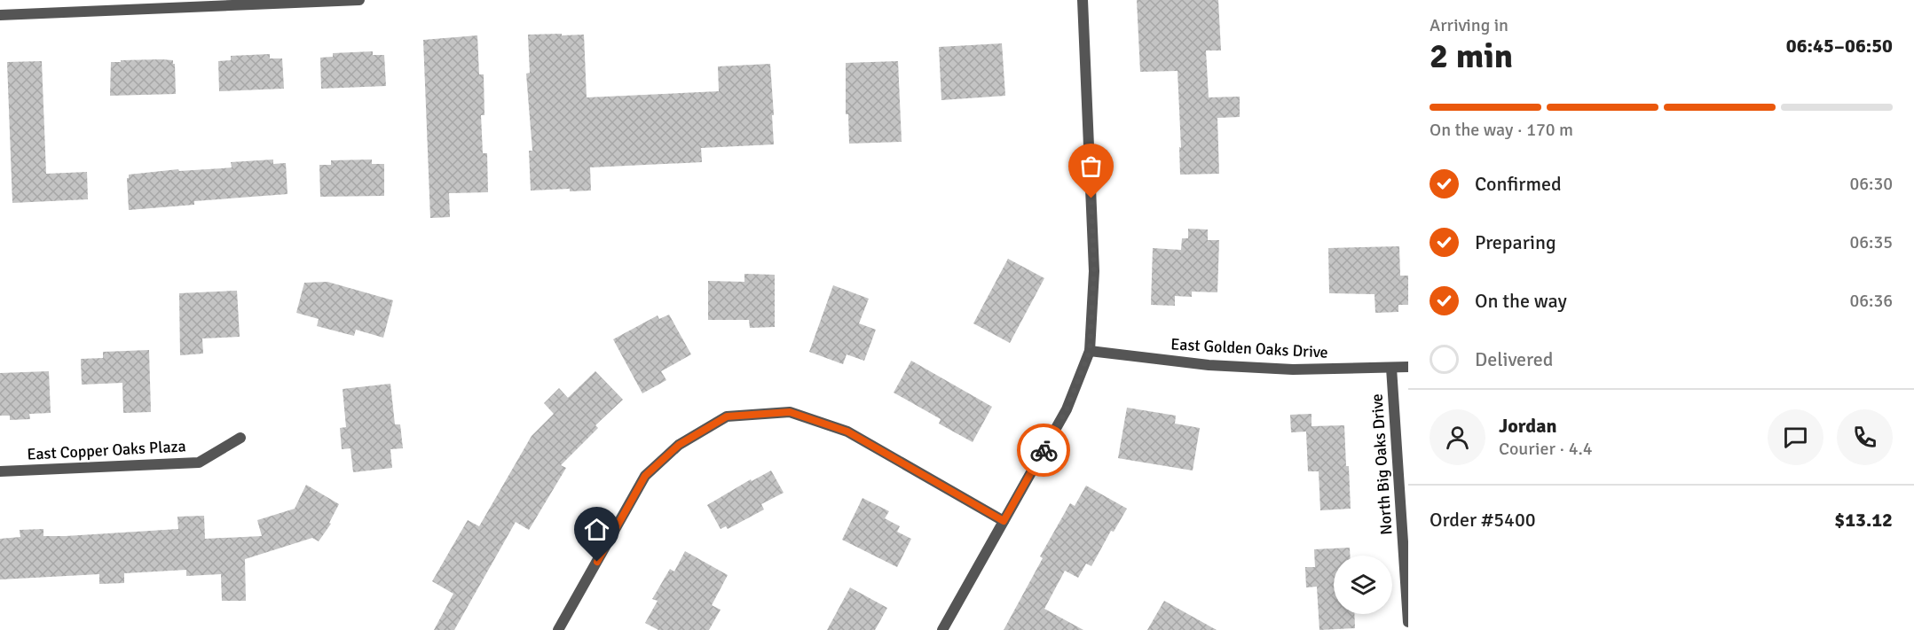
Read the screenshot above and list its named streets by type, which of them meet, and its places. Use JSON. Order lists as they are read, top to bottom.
{
  "streets": {
    "street": ["East Golden Oaks Drive", "East Copper Oaks Plaza", "North Big Oaks Drive"]
  },
  "crossings": [
    ["East Golden Oaks Drive", "North Big Oaks Drive"]
  ],
  "page": {
    "heading": ["2 min", "Arriving in", "06:45–06:50"],
    "panel": [
      "Jordan",
      "Courier · 4.4",
      "Order #5400",
      "$13.12"
    ],
    "bar": "On the way · 170 m",
    "list": [
      ["Confirmed", "06:30"],
      ["Preparing", "06:35"],
      ["On the way", "06:36"],
      "Delivered"
    ]
  }
}
